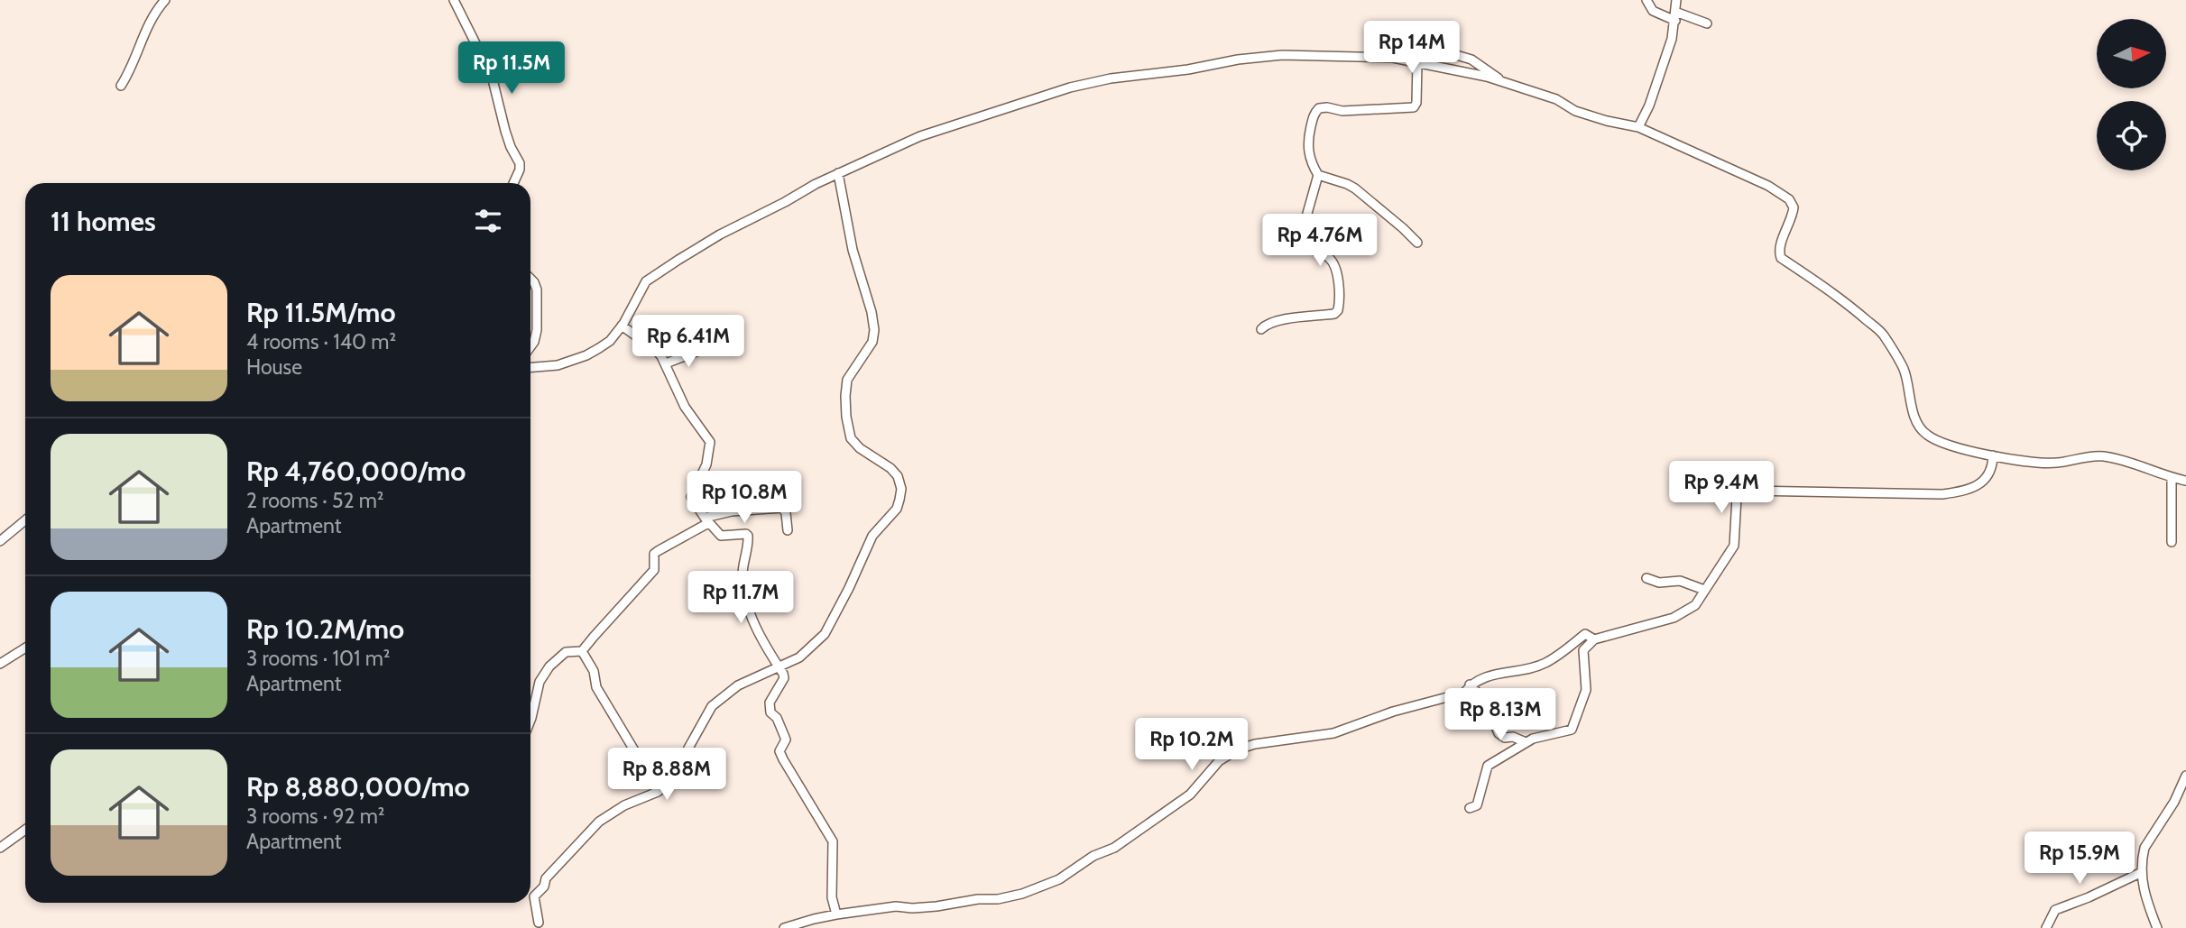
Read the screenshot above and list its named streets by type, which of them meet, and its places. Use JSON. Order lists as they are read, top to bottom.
{
  "north": "right",
  "page": {
    "price": [
      "Rp 14M",
      "Rp 11.5M",
      "Rp 4.76M",
      "Rp 6.41M",
      "Rp 9.4M",
      "Rp 10.8M",
      "Rp 11.7M",
      "Rp 8.13M",
      "Rp 10.2M",
      "Rp 8.88M",
      "Rp 15.9M"
    ],
    "heading": "11 homes",
    "list": [
      {
        "name": "Rp 11.5M/mo",
        "note": "4 rooms · 140 m² · House"
      },
      {
        "name": "Rp 4,760,000/mo",
        "note": "2 rooms · 52 m² · Apartment"
      },
      {
        "name": "Rp 10.2M/mo",
        "note": "3 rooms · 101 m² · Apartment"
      },
      {
        "name": "Rp 8,880,000/mo",
        "note": "3 rooms · 92 m² · Apartment"
      }
    ]
  }
}
